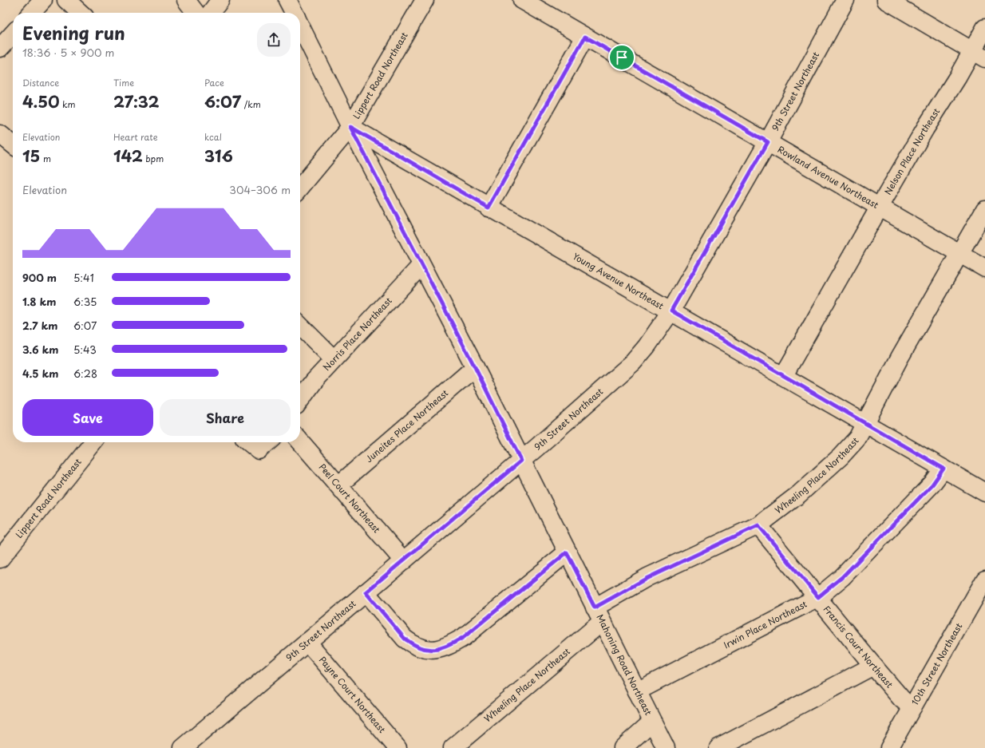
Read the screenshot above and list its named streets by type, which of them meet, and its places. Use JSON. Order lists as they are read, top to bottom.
{
  "streets": {
    "street": [
      "Lippert Road Northeast",
      "9th Street Northeast",
      "Nelson Place Northeast",
      "Rowland Avenue Northeast",
      "Young Avenue Northeast",
      "Norris Place Northeast",
      "Juneites Place Northeast",
      "Wheeling Place Northeast",
      "Peel Court Northeast",
      "Irwin Place Northeast",
      "Francis Court Northeast",
      "10th Street Northeast",
      "Mahoning Road Northeast",
      "Payne Court Northeast"
    ]
  },
  "crossings": [
    ["Lippert Road Northeast", "Young Avenue Northeast"],
    ["Lippert Road Northeast", "Mahoning Road Northeast"],
    ["9th Street Northeast", "Rowland Avenue Northeast"],
    ["9th Street Northeast", "Young Avenue Northeast"],
    ["9th Street Northeast", "Peel Court Northeast"],
    ["9th Street Northeast", "Mahoning Road Northeast"],
    ["9th Street Northeast", "Payne Court Northeast"],
    ["Nelson Place Northeast", "Rowland Avenue Northeast"],
    ["Nelson Place Northeast", "Young Avenue Northeast"],
    ["Rowland Avenue Northeast", "Wheeling Place Northeast"],
    ["Young Avenue Northeast", "Wheeling Place Northeast"],
    ["Young Avenue Northeast", "Irwin Place Northeast"],
    ["Young Avenue Northeast", "Mahoning Road Northeast"],
    ["Norris Place Northeast", "Mahoning Road Northeast"],
    ["Juneites Place Northeast", "Peel Court Northeast"],
    ["Juneites Place Northeast", "Mahoning Road Northeast"],
    ["Wheeling Place Northeast", "Francis Court Northeast"],
    ["Wheeling Place Northeast", "Mahoning Road Northeast"],
    ["Irwin Place Northeast", "Francis Court Northeast"],
    ["Irwin Place Northeast", "Mahoning Road Northeast"],
    ["Francis Court Northeast", "10th Street Northeast"]
  ],
  "page": {
    "heading": ["Evening run", "18:36 · 5 × 900 m"],
    "stats": [
      ["Distance", "4.50 km"],
      ["Time", "27:32"],
      ["Pace", "6:07 /km"],
      ["Elevation", "15 m"],
      ["Heart rate", "142 bpm"],
      ["kcal", "316"]
    ],
    "chart": ["Elevation", "304–306 m"],
    "list": [
      {
        "name": "900 m",
        "note": "5:41"
      },
      {
        "name": "1.8 km",
        "note": "6:35"
      },
      {
        "name": "2.7 km",
        "note": "6:07"
      },
      {
        "name": "3.6 km",
        "note": "5:43"
      },
      {
        "name": "4.5 km",
        "note": "6:28"
      }
    ],
    "buttons": ["Save", "Share"]
  }
}
